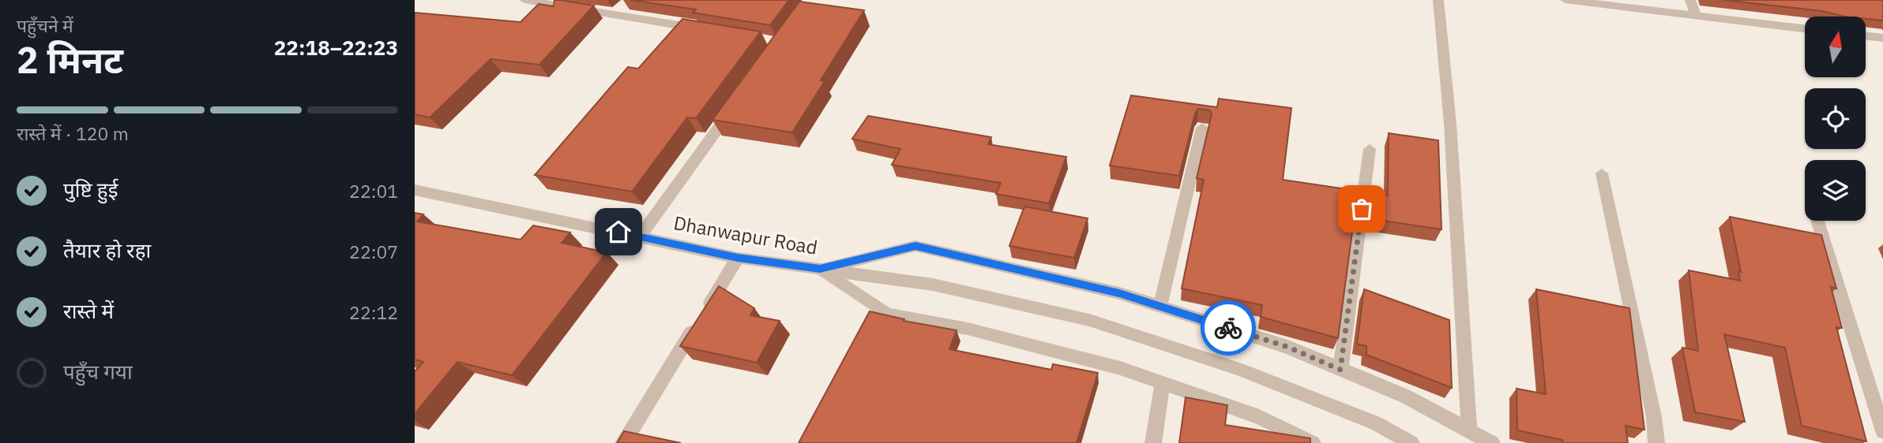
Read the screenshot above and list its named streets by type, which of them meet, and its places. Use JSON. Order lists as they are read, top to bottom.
{
  "streets": {
    "street": ["Dhanwapur Road"]
  },
  "north": "top",
  "page": {
    "heading": ["2 मिनट", "पहुँचने में", "22:18–22:23"],
    "bar": "रास्ते में · 120 m",
    "list": [
      ["पुष्टि हुई", "22:01"],
      ["तैयार हो रहा", "22:07"],
      ["रास्ते में", "22:12"],
      "पहुँच गया"
    ]
  }
}
